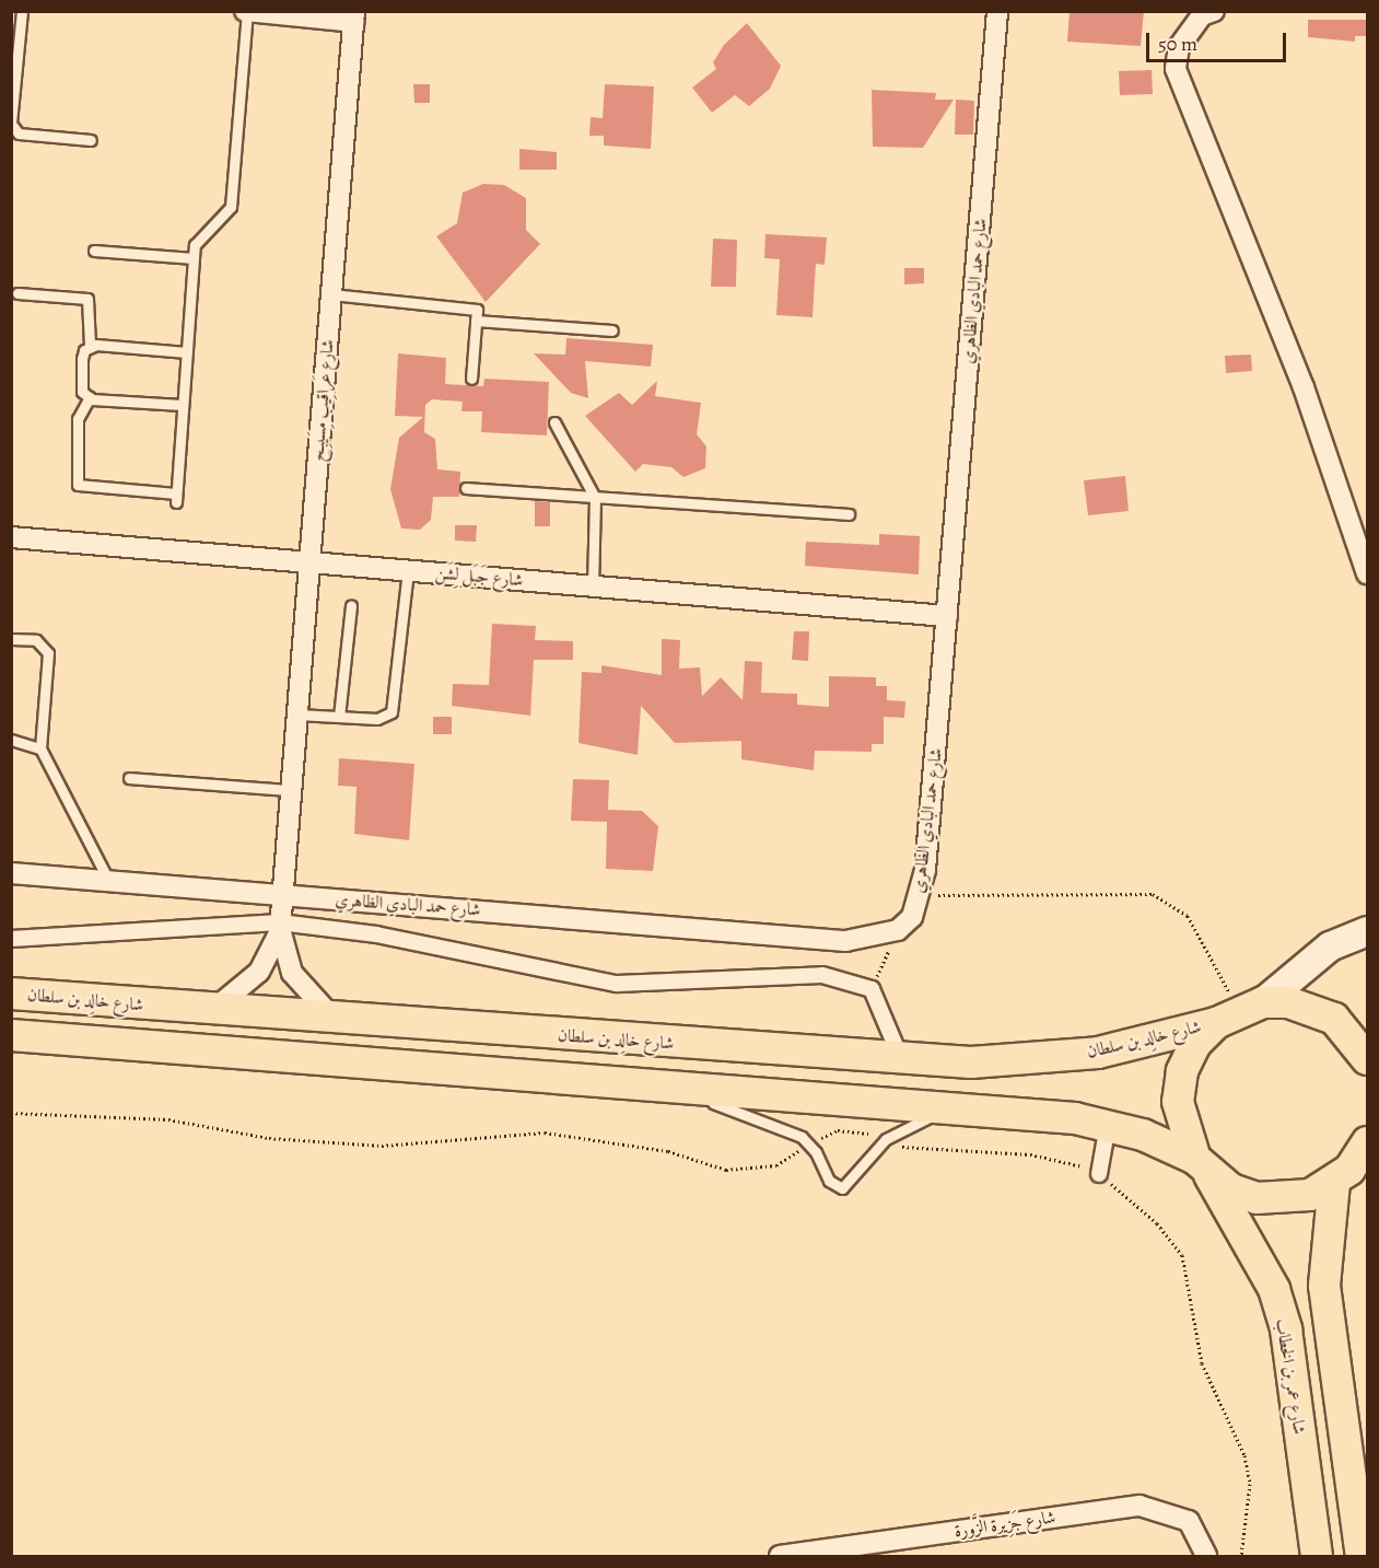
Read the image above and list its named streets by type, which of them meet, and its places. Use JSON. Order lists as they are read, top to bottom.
{
  "streets": {
    "main road": ["شارع خالِد بن سلطان", "شارع عمر بن الخطاب"],
    "street": [
      "شارع حمد البادي الظاهري",
      "شارع عَراقِيب مِسَيبِح",
      "شارع جَبَل لِشَن",
      "شارع جَزِيرة الزَّورة"
    ]
  },
  "crossings": [
    ["شارع حمد البادي الظاهري", "شارع عَراقِيب مِسَيبِح"],
    ["شارع حمد البادي الظاهري", "شارع جَبَل لِشَن"],
    ["شارع عَراقِيب مِسَيبِح", "شارع جَبَل لِشَن"],
    ["شارع عَراقِيب مِسَيبِح", "شارع خالِد بن سلطان"],
    ["شارع خالِد بن سلطان", "شارع عمر بن الخطاب"]
  ],
  "scale_bar": "50 m"
}
